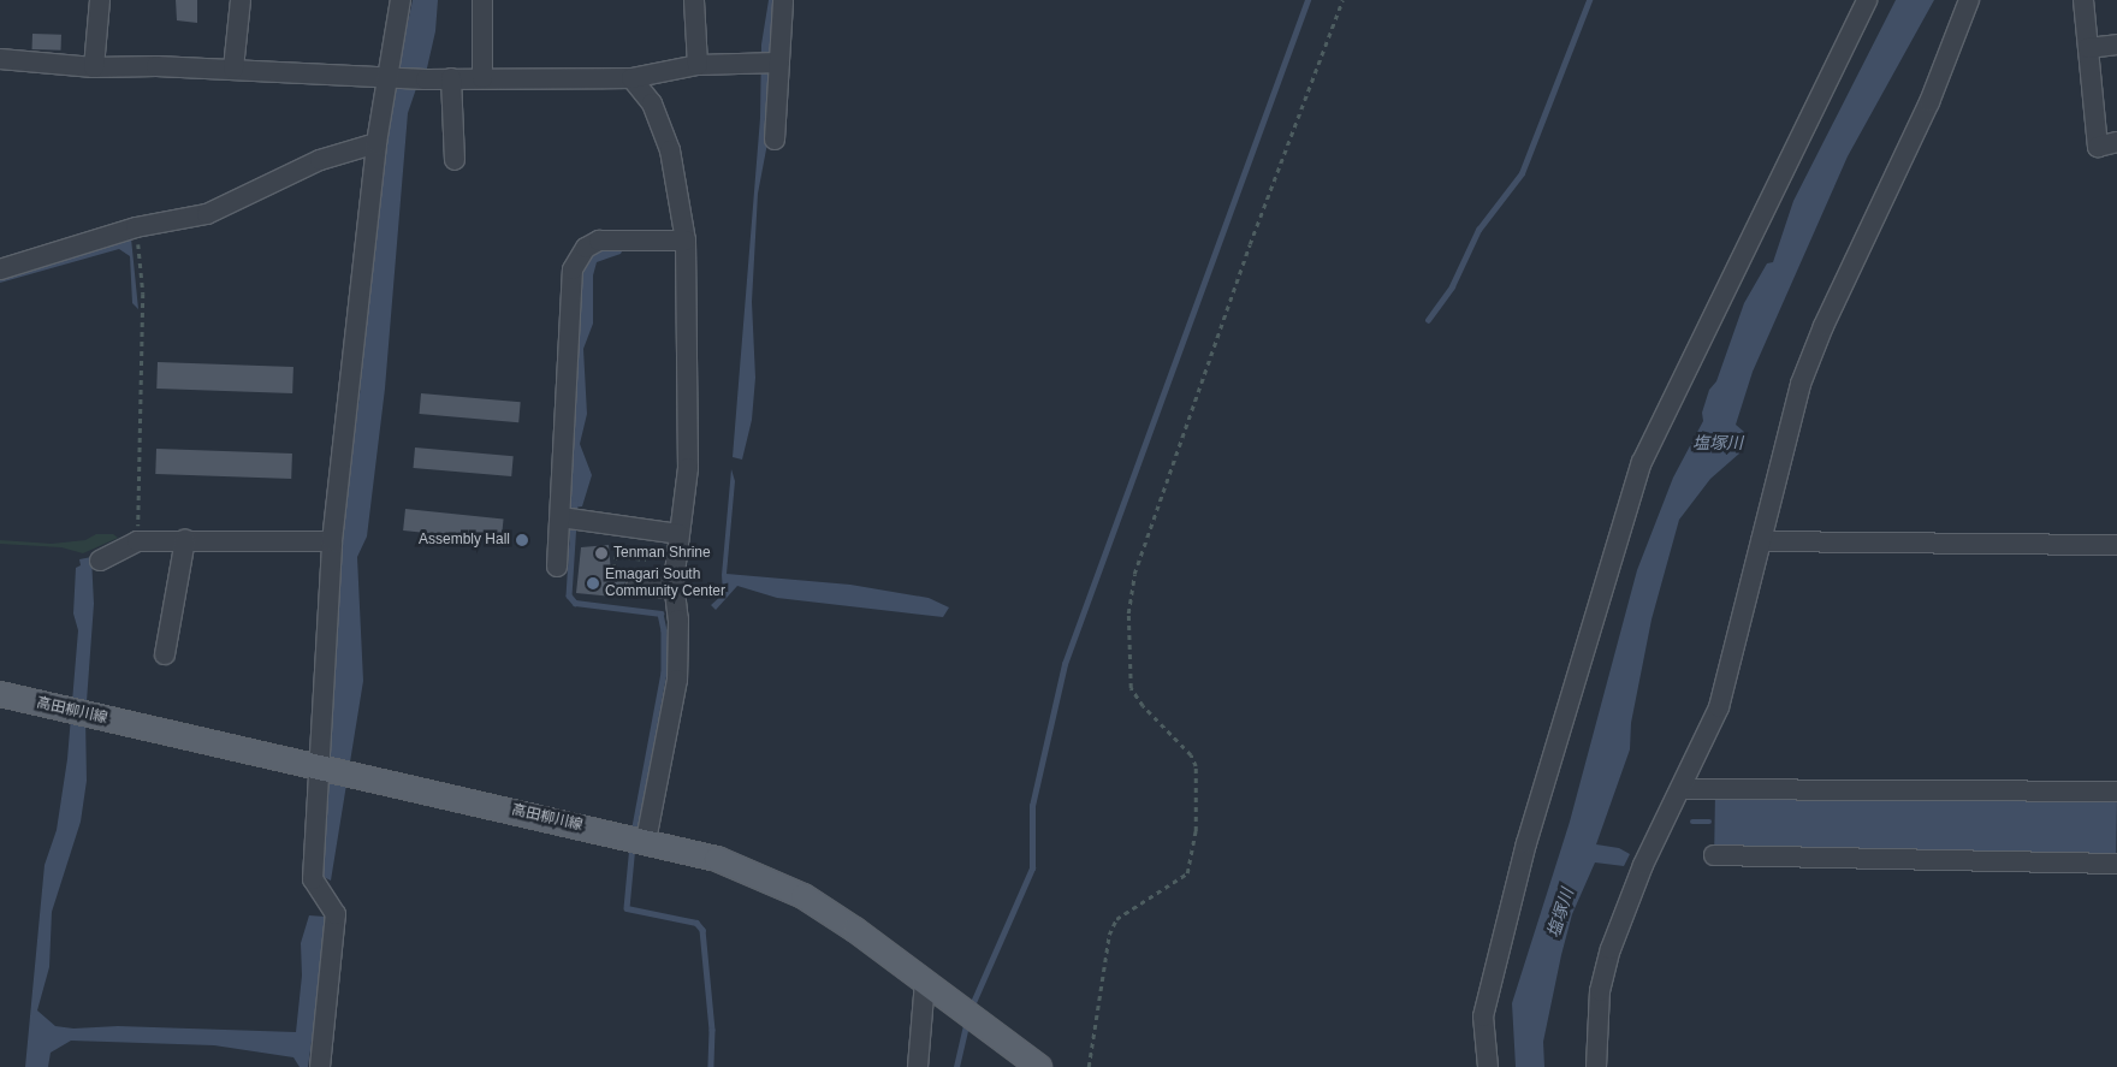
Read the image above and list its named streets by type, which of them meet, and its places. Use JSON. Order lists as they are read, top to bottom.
{
  "streets": {
    "main road": ["高田柳川線"]
  },
  "water": ["塩塚川"],
  "places": ["Assembly Hall", "Tenman Shrine", "Emagari South Community Center"]
}
